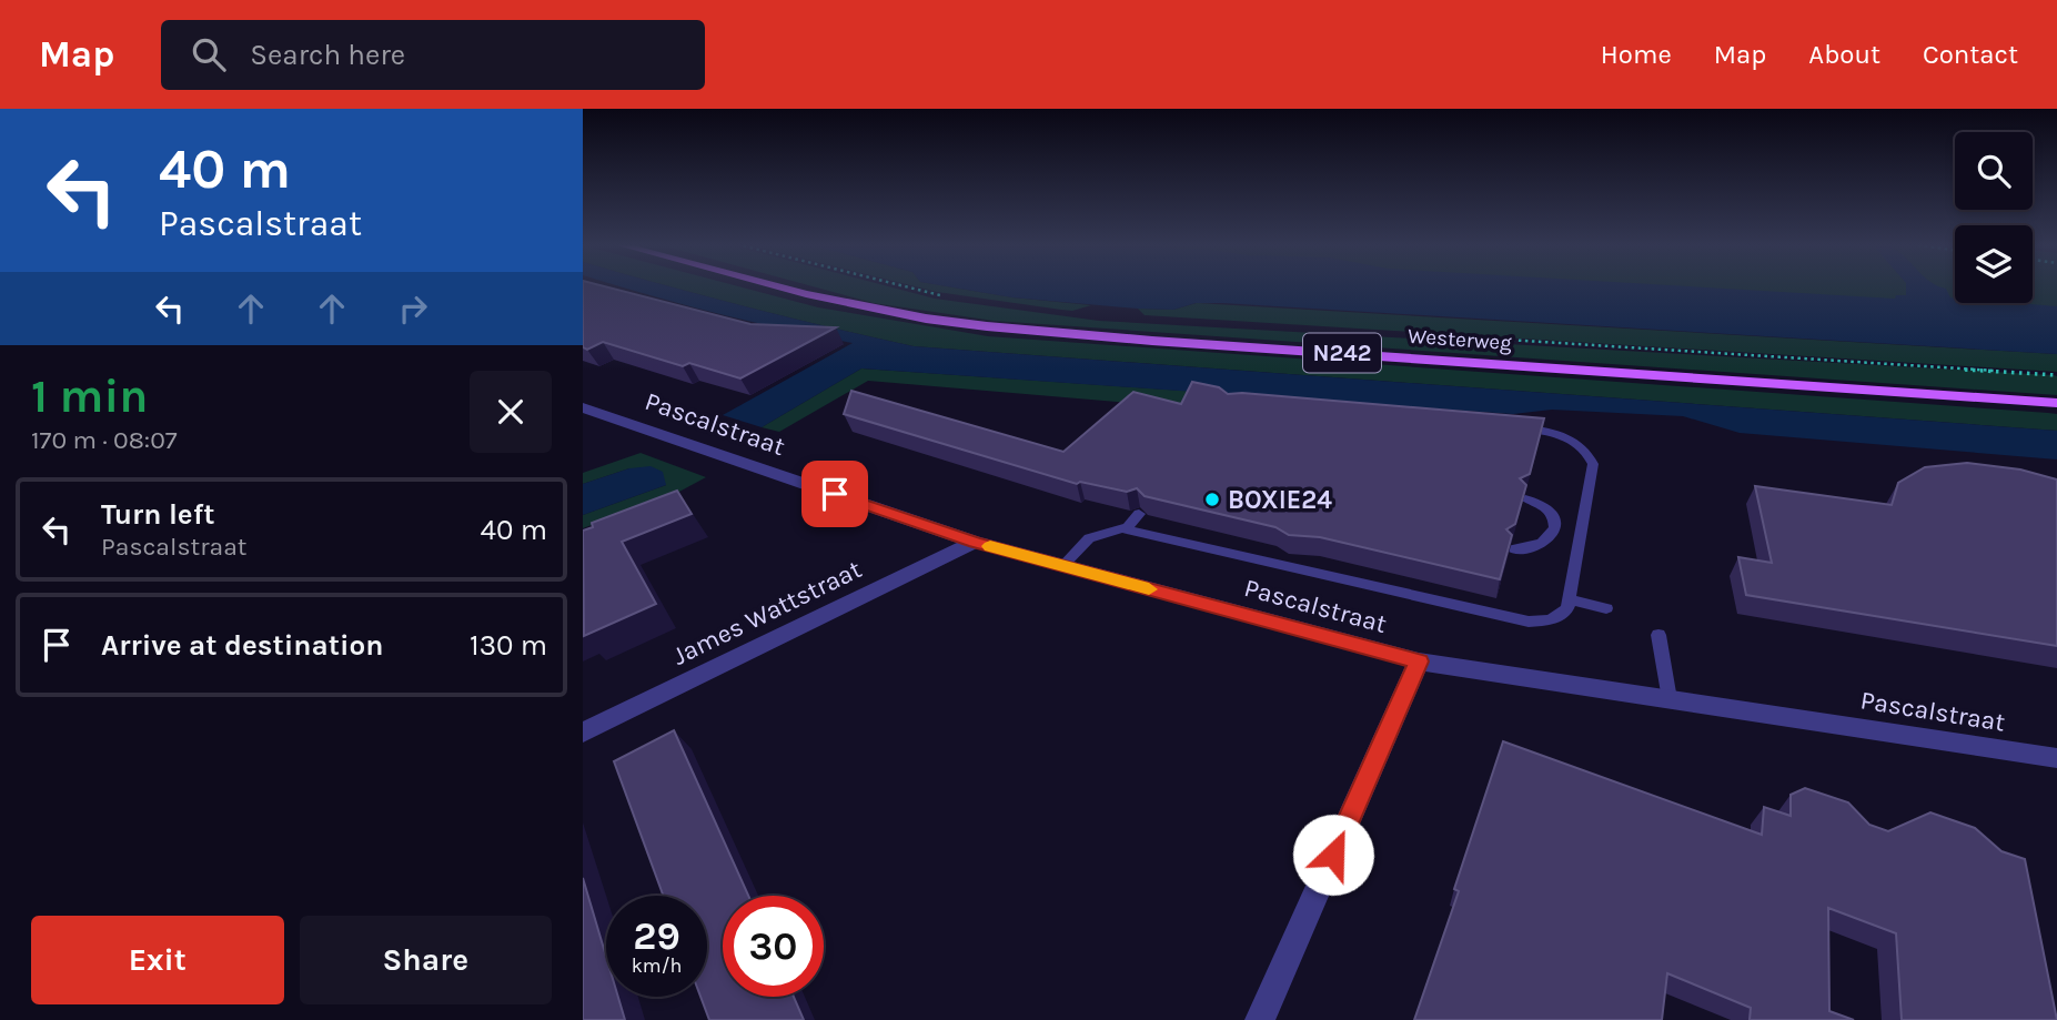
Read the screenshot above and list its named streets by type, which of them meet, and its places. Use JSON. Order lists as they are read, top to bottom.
{
  "streets": {
    "main road": ["Westerweg", "N242"],
    "street": ["Pascalstraat", "James Wattstraat"]
  },
  "crossings": [
    ["Pascalstraat", "James Wattstraat"]
  ],
  "places": ["BOXIE24"],
  "page": {
    "header": "Map",
    "search": "Search here",
    "nav": [
      "Home",
      "Map",
      "About",
      "Contact"
    ],
    "turn": ["40 m", "Pascalstraat"],
    "heading": ["1 min", "170 m · 08:07"],
    "list": [
      {
        "name": "Turn left",
        "note": "Pascalstraat",
        "value": "40 m"
      },
      {
        "name": "Arrive at destination",
        "value": "130 m"
      }
    ],
    "speed": "29 km/h",
    "limit": "30",
    "buttons": ["Exit", "Share"]
  }
}
